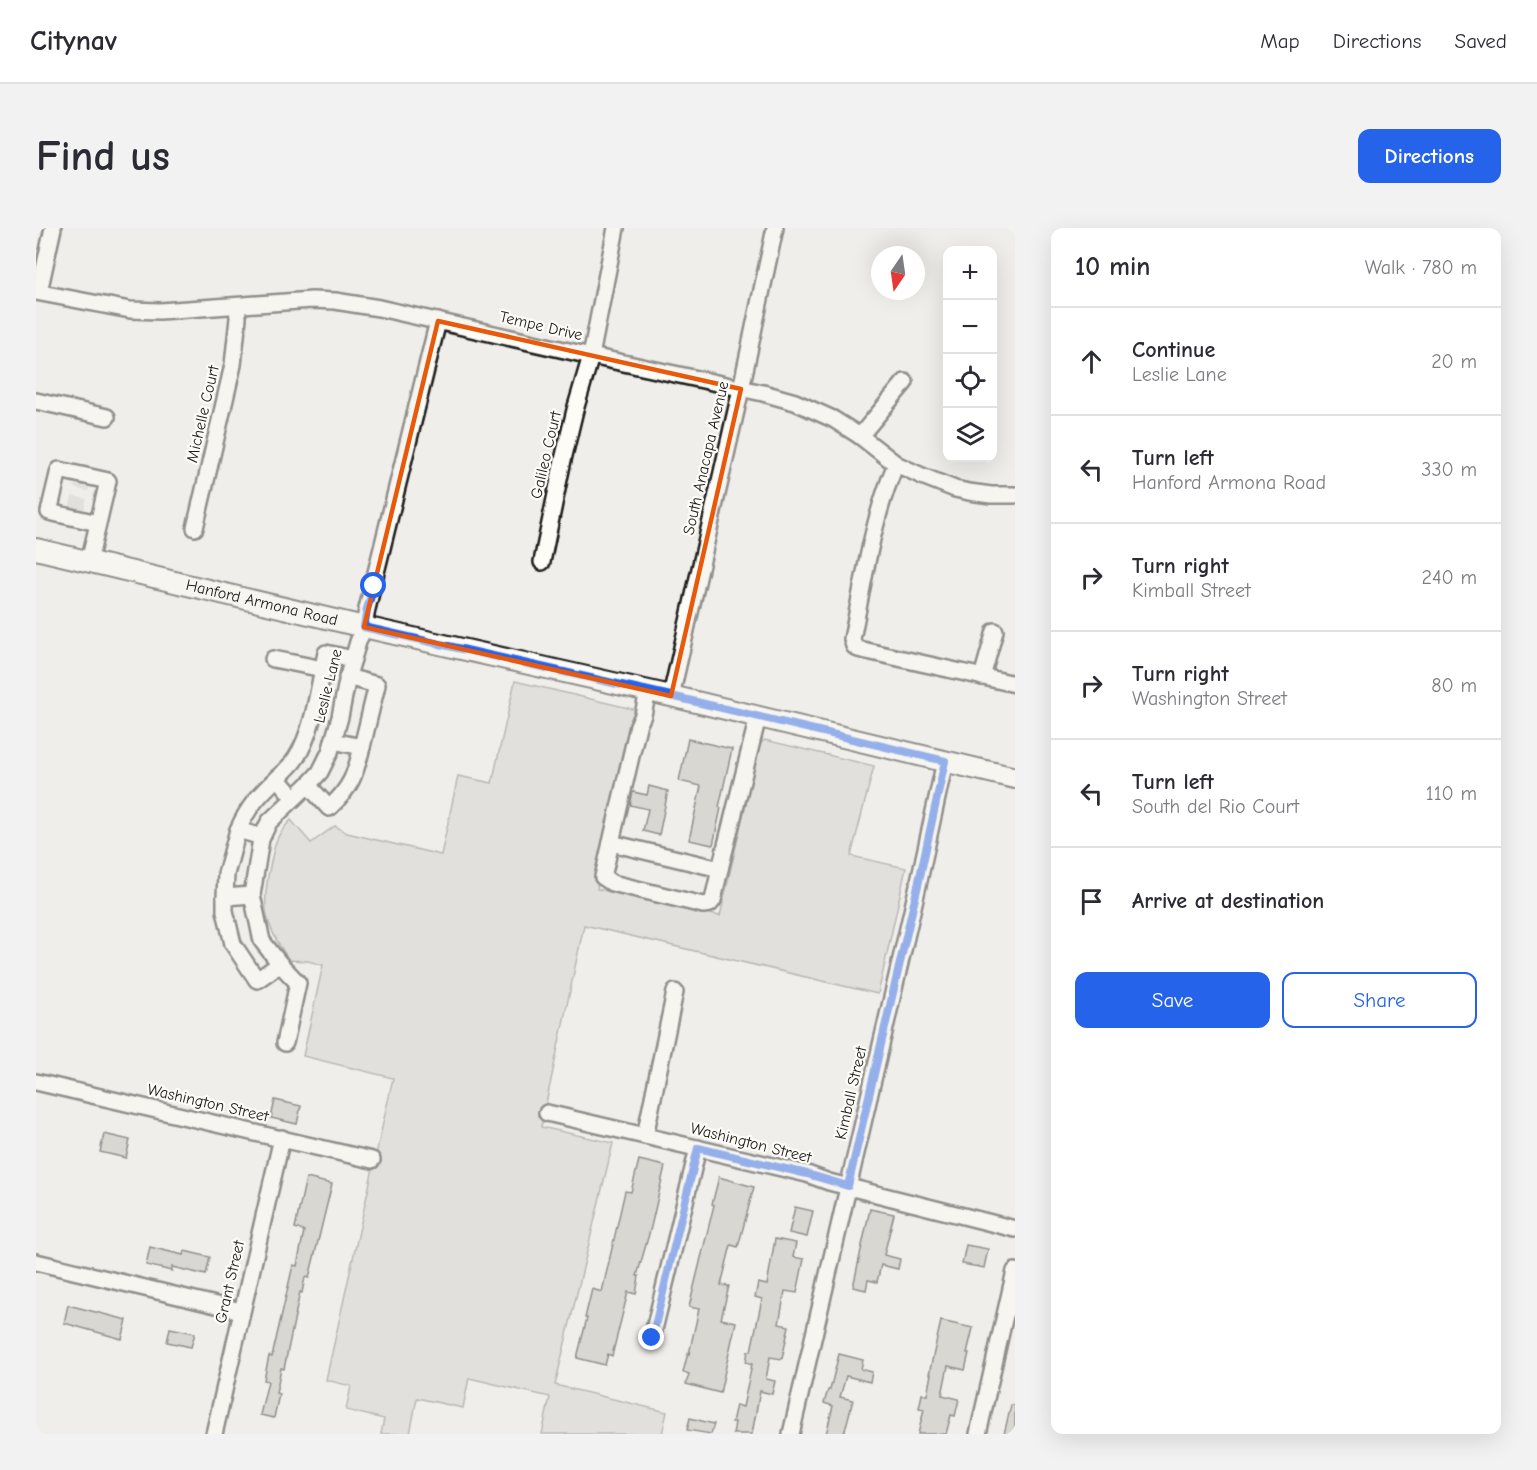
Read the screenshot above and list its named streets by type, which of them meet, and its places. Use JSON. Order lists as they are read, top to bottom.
{
  "streets": {
    "main road": ["Hanford Armona Road"],
    "street": [
      "Tempe Drive",
      "Michelle Court",
      "Galileo Court",
      "South Anacapa Avenue",
      "Leslie Lane",
      "Kimball Street",
      "Washington Street",
      "Grant Street"
    ]
  },
  "crossings": [
    ["Tempe Drive", "Michelle Court"],
    ["Tempe Drive", "Galileo Court"],
    ["Tempe Drive", "South Anacapa Avenue"],
    ["Tempe Drive", "Leslie Lane"],
    ["South Anacapa Avenue", "Hanford Armona Road"],
    ["Hanford Armona Road", "Leslie Lane"],
    ["Hanford Armona Road", "Kimball Street"],
    ["Kimball Street", "Washington Street"],
    ["Washington Street", "Grant Street"]
  ],
  "north": "bottom",
  "page": {
    "header": "Citynav",
    "nav": ["Map", "Directions", "Saved"],
    "buttons": [
      "Directions",
      ["Save", "Share"]
    ],
    "title": "Find us",
    "heading": ["10 min", "Walk · 780 m"],
    "map_buttons": ["+", "−"],
    "list": [
      ["Continue", "Leslie Lane", "20 m"],
      ["Turn left", "Hanford Armona Road", "330 m"],
      ["Turn right", "Kimball Street", "240 m"],
      ["Turn right", "Washington Street", "80 m"],
      ["Turn left", "South del Rio Court", "110 m"],
      "Arrive at destination"
    ]
  }
}
